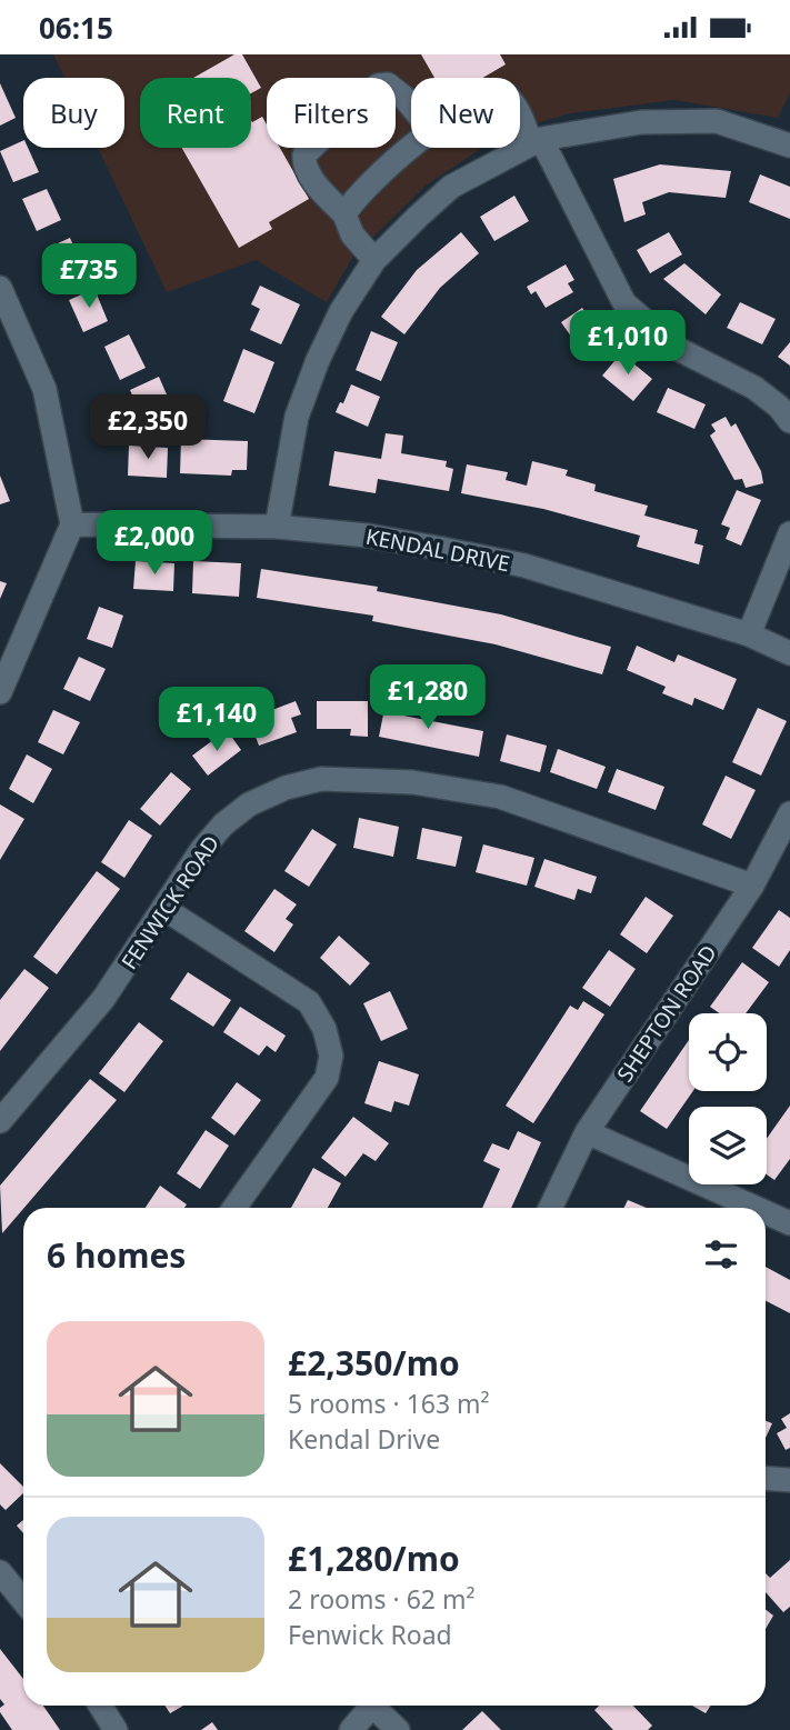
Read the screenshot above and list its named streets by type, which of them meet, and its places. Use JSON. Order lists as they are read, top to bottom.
{
  "streets": {
    "street": ["KENDAL DRIVE", "FENWICK ROAD", "SHEPTON ROAD"]
  },
  "crossings": [
    ["FENWICK ROAD", "SHEPTON ROAD"]
  ],
  "page": {
    "status": "06:15",
    "chip": [
      "Buy",
      "Rent",
      "Filters",
      "New"
    ],
    "price": [
      "£735",
      "£1,010",
      "£2,350",
      "£2,000",
      "£1,280",
      "£1,140"
    ],
    "heading": "6 homes",
    "list": [
      {
        "name": "£2,350/mo",
        "note": "5 rooms · 163 m² · Kendal Drive"
      },
      {
        "name": "£1,280/mo",
        "note": "2 rooms · 62 m² · Fenwick Road"
      }
    ]
  }
}
